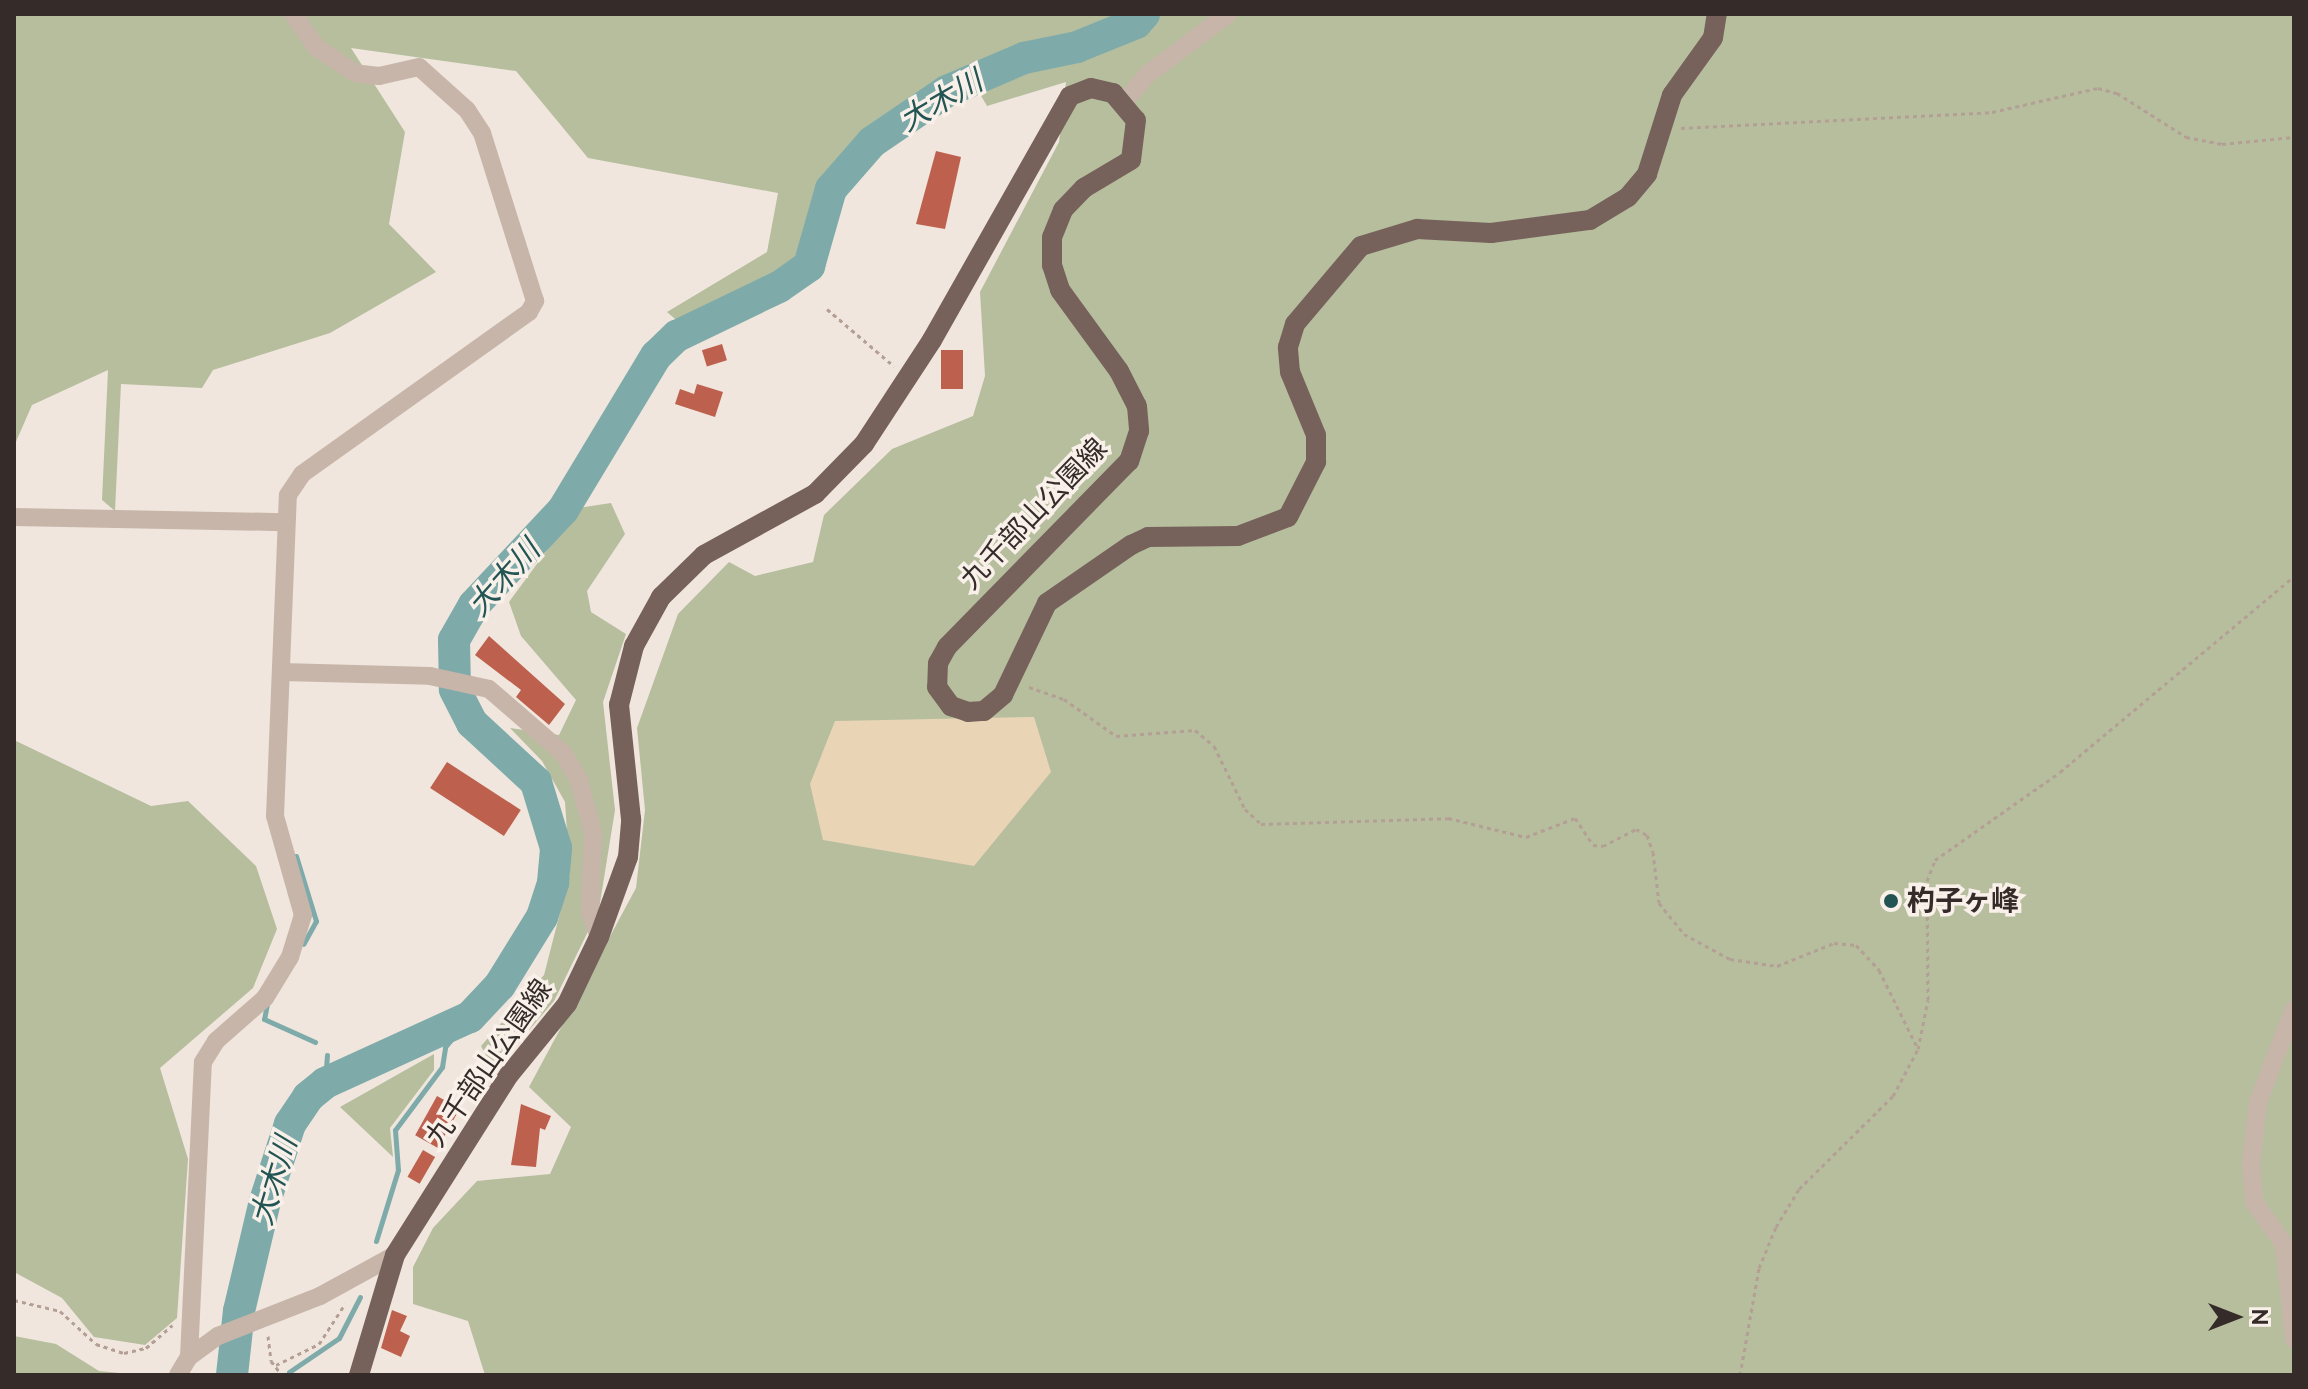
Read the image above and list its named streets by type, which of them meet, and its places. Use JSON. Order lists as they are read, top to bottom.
{
  "streets": {
    "main road": ["九千部山公園線"]
  },
  "water": ["大木川"],
  "places": ["杓子ヶ峰"],
  "north": "right"
}
